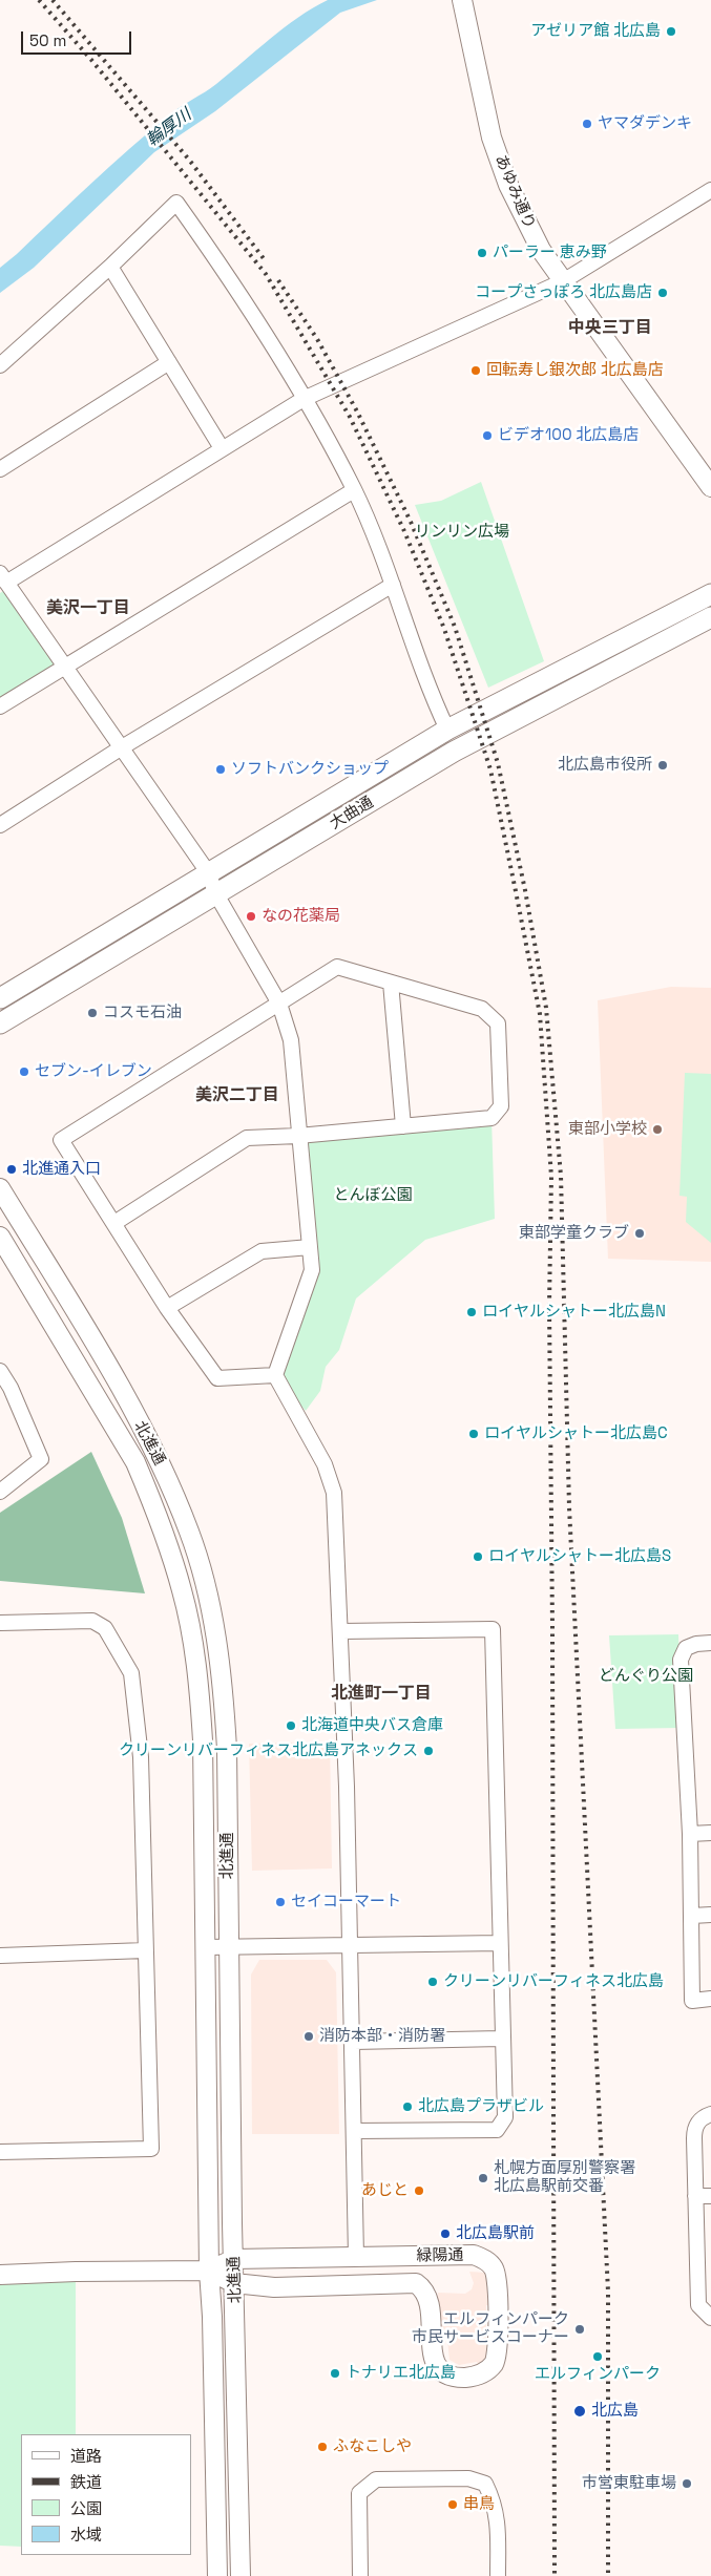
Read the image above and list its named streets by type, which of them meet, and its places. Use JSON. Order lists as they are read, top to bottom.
{
  "streets": {
    "main road": ["大曲通"],
    "street": ["あゆみ通り", "北進通", "緑陽通"]
  },
  "crossings": [
    ["北進通", "緑陽通"]
  ],
  "districts": [
    "中央三丁目",
    "美沢一丁目",
    "美沢二丁目",
    "北進町一丁目"
  ],
  "water": ["輪厚川"],
  "parks": ["リンリン広場", "とんぼ公園", "どんぐり公園"],
  "places": [
    "アゼリア館 北広島",
    "ヤマダデンキ",
    "パーラー 恵み野",
    "コープさっぽろ 北広島店",
    "回転寿し銀次郎 北広島店",
    "ビデオ100 北広島店",
    "北広島市役所",
    "ソフトバンクショップ",
    "なの花薬局",
    "コスモ石油",
    "セブン-イレブン",
    "東部小学校",
    "北進通入口",
    "東部学童クラブ",
    "ロイヤルシャトー北広島N",
    "ロイヤルシャトー北広島C",
    "ロイヤルシャトー北広島S",
    "北海道中央バス倉庫",
    "クリーンリバーフィネス北広島アネックス",
    "セイコーマート",
    "クリーンリバーフィネス北広島",
    "消防本部・消防署",
    "北広島プラザビル",
    "札幌方面厚別警察署 北広島駅前交番",
    "あじと",
    "北広島駅前",
    "エルフィンパーク 市民サービスコーナー",
    "エルフィンパーク",
    "トナリエ北広島",
    "北広島",
    "ふなこしや",
    "市営東駐車場",
    "串鳥"
  ],
  "legend": [
    "道路",
    "鉄道",
    "公園",
    "水域"
  ],
  "scale_bar": "50 m"
}
